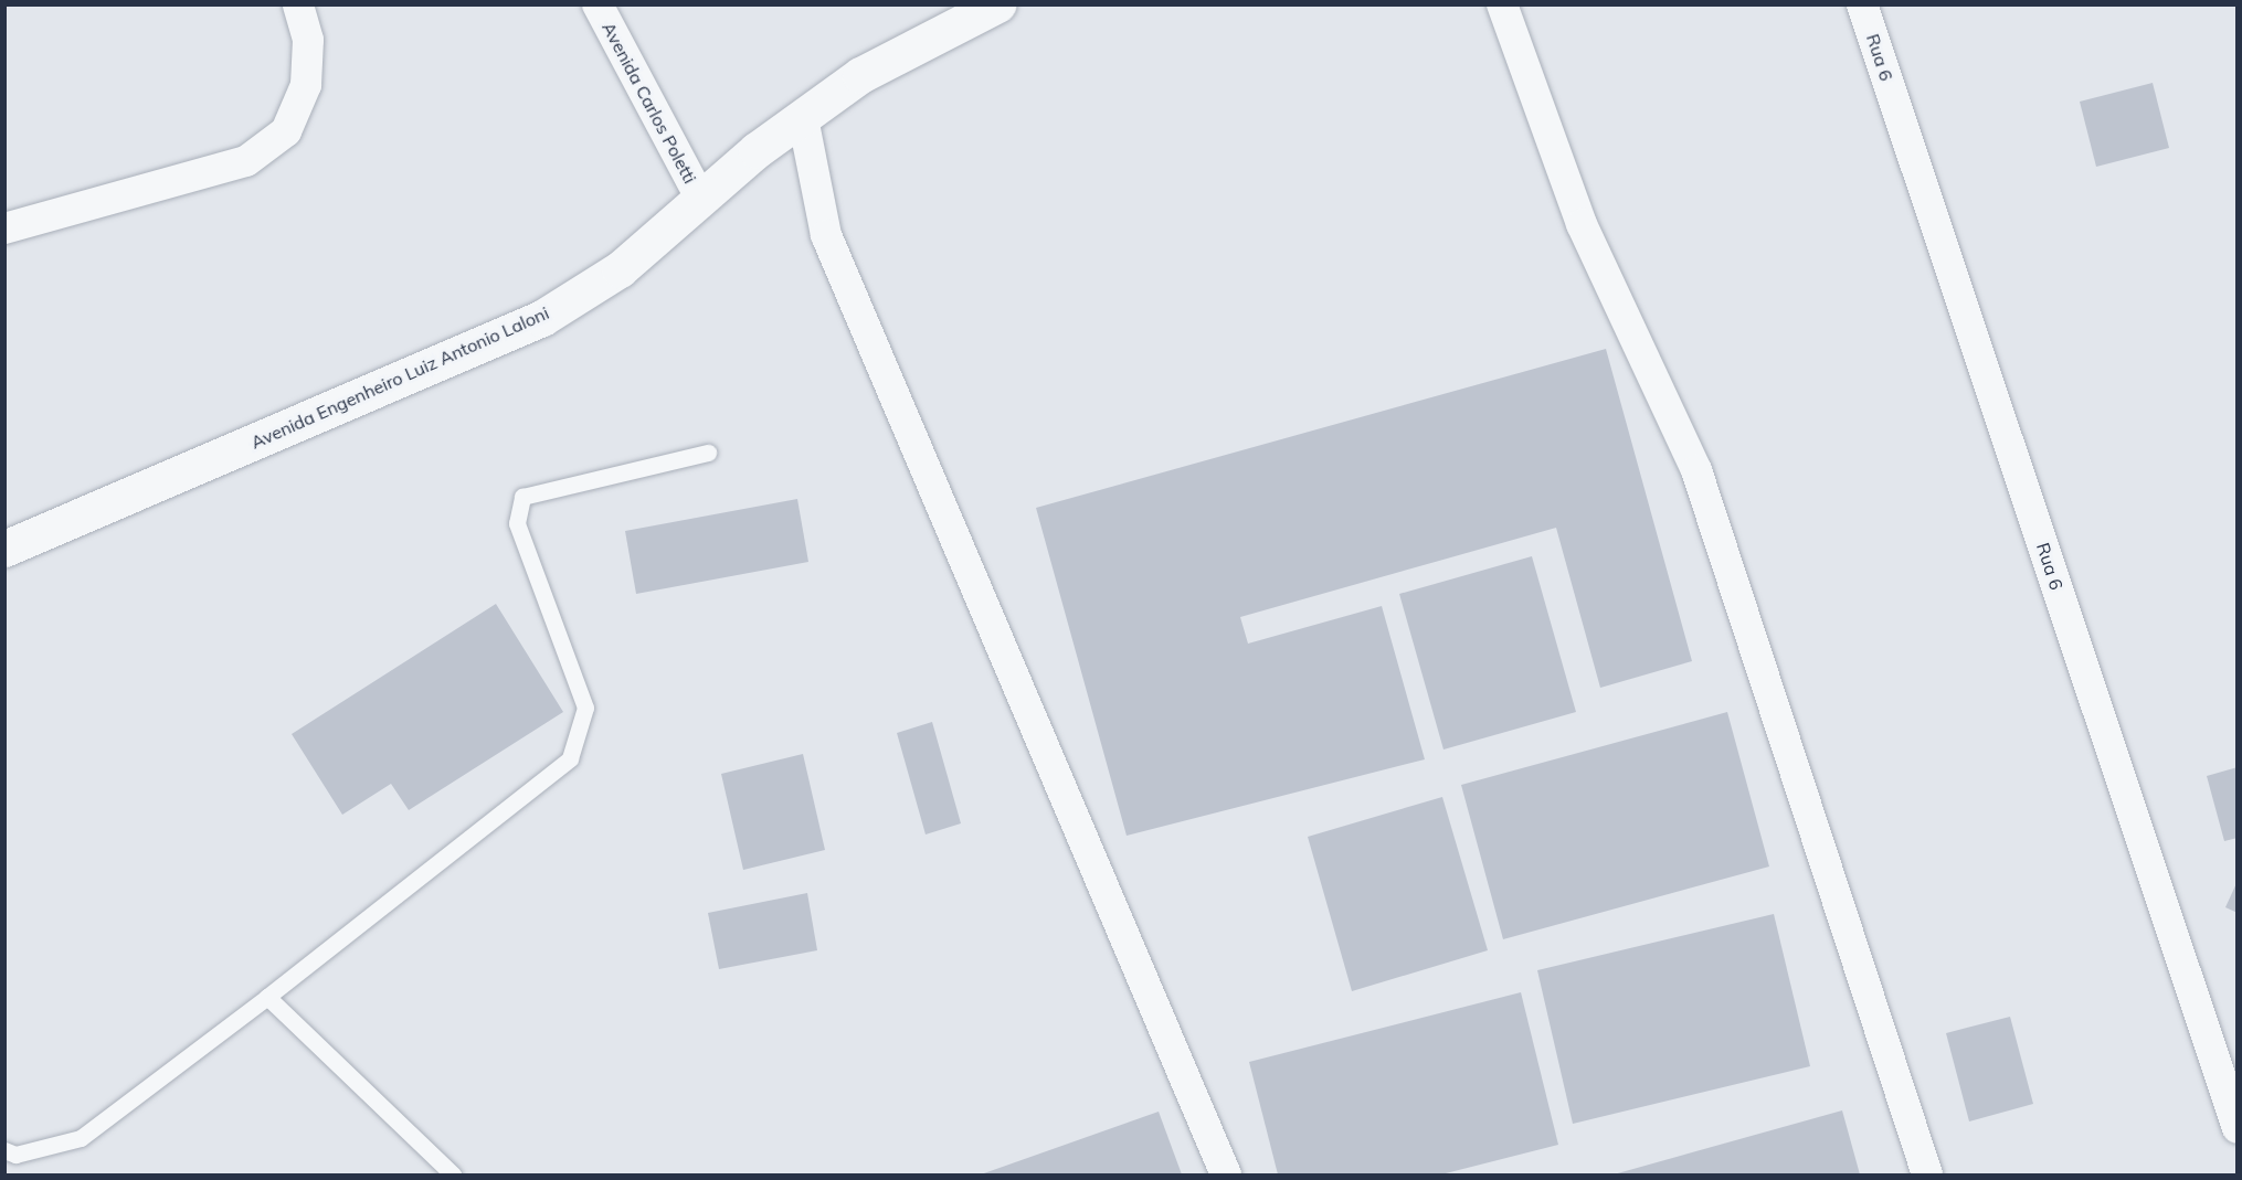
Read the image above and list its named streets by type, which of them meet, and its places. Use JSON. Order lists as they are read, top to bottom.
{
  "streets": {
    "street": ["Rua 6", "Avenida Carlos Poletti", "Avenida Engenheiro Luiz Antonio Laloni"]
  },
  "crossings": [
    ["Avenida Carlos Poletti", "Avenida Engenheiro Luiz Antonio Laloni"]
  ]
}
